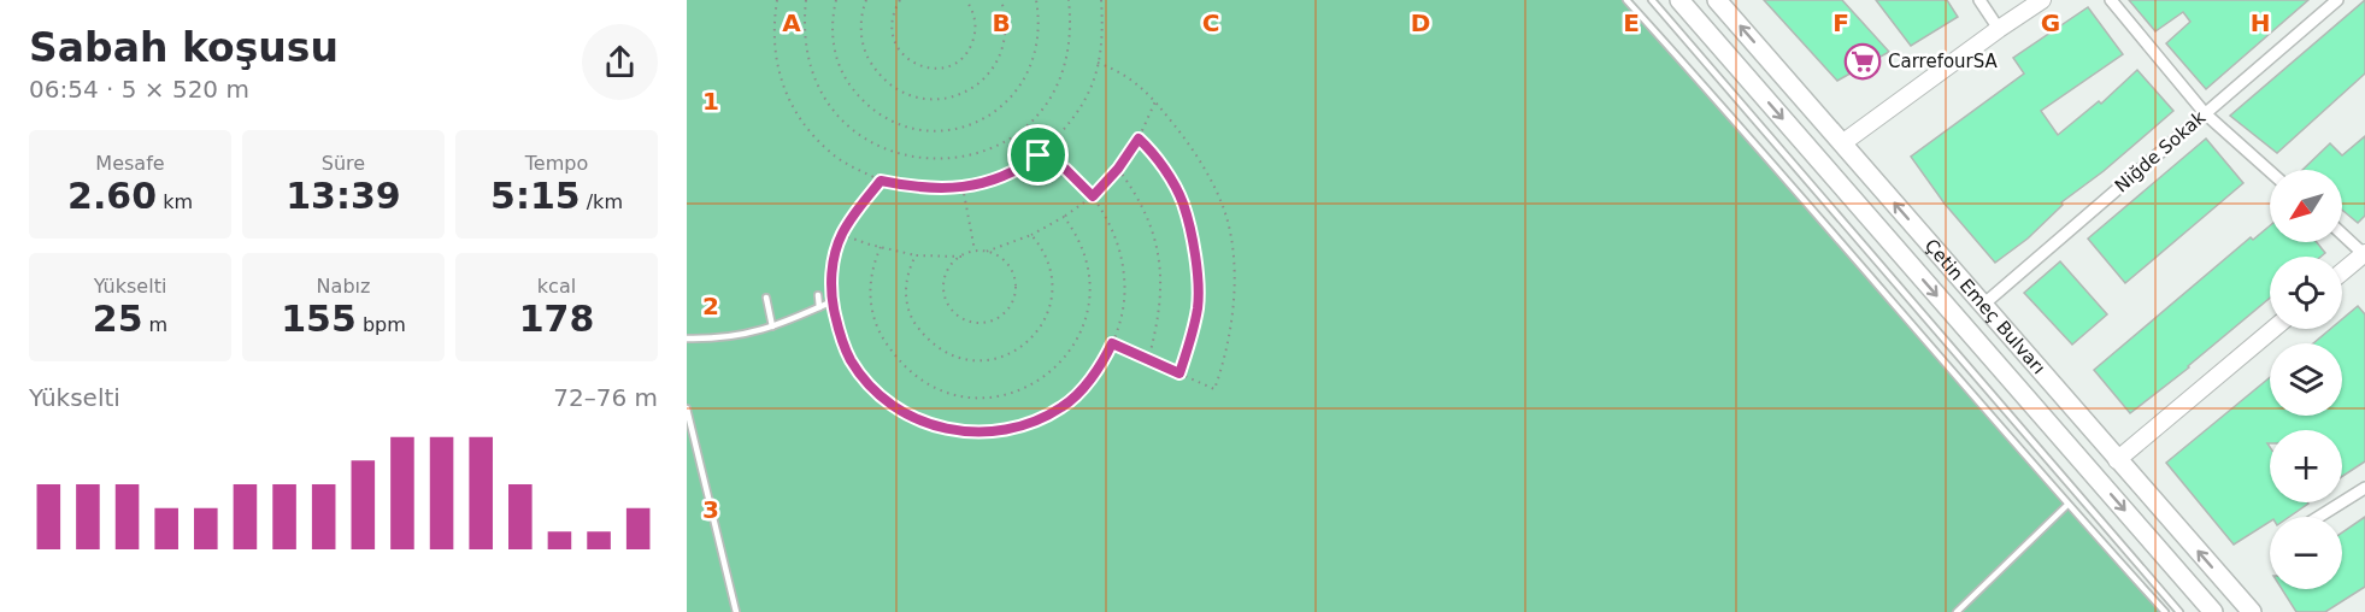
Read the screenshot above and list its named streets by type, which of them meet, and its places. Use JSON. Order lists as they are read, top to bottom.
{
  "streets": {
    "main road": ["Çetin Emeç Bulvarı"],
    "street": ["Niğde Sokak"]
  },
  "crossings": [
    ["Niğde Sokak", "Çetin Emeç Bulvarı"]
  ],
  "places": {
    "supermarket": ["CarrefourSA"]
  },
  "north": "bottom left",
  "page": {
    "heading": ["Sabah koşusu", "06:54 · 5 × 520 m"],
    "stats": [
      ["Mesafe", "2.60 km"],
      ["Süre", "13:39"],
      ["Tempo", "5:15 /km"],
      ["Yükselti", "25 m"],
      ["Nabız", "155 bpm"],
      ["kcal", "178"]
    ],
    "map_buttons": ["+", "−"],
    "chart": ["Yükselti", "72–76 m"]
  },
  "grid": {
    "columns": [
      "A",
      "B",
      "C",
      "D",
      "E",
      "F",
      "G",
      "H"
    ],
    "rows": ["1", "2", "3"]
  }
}
